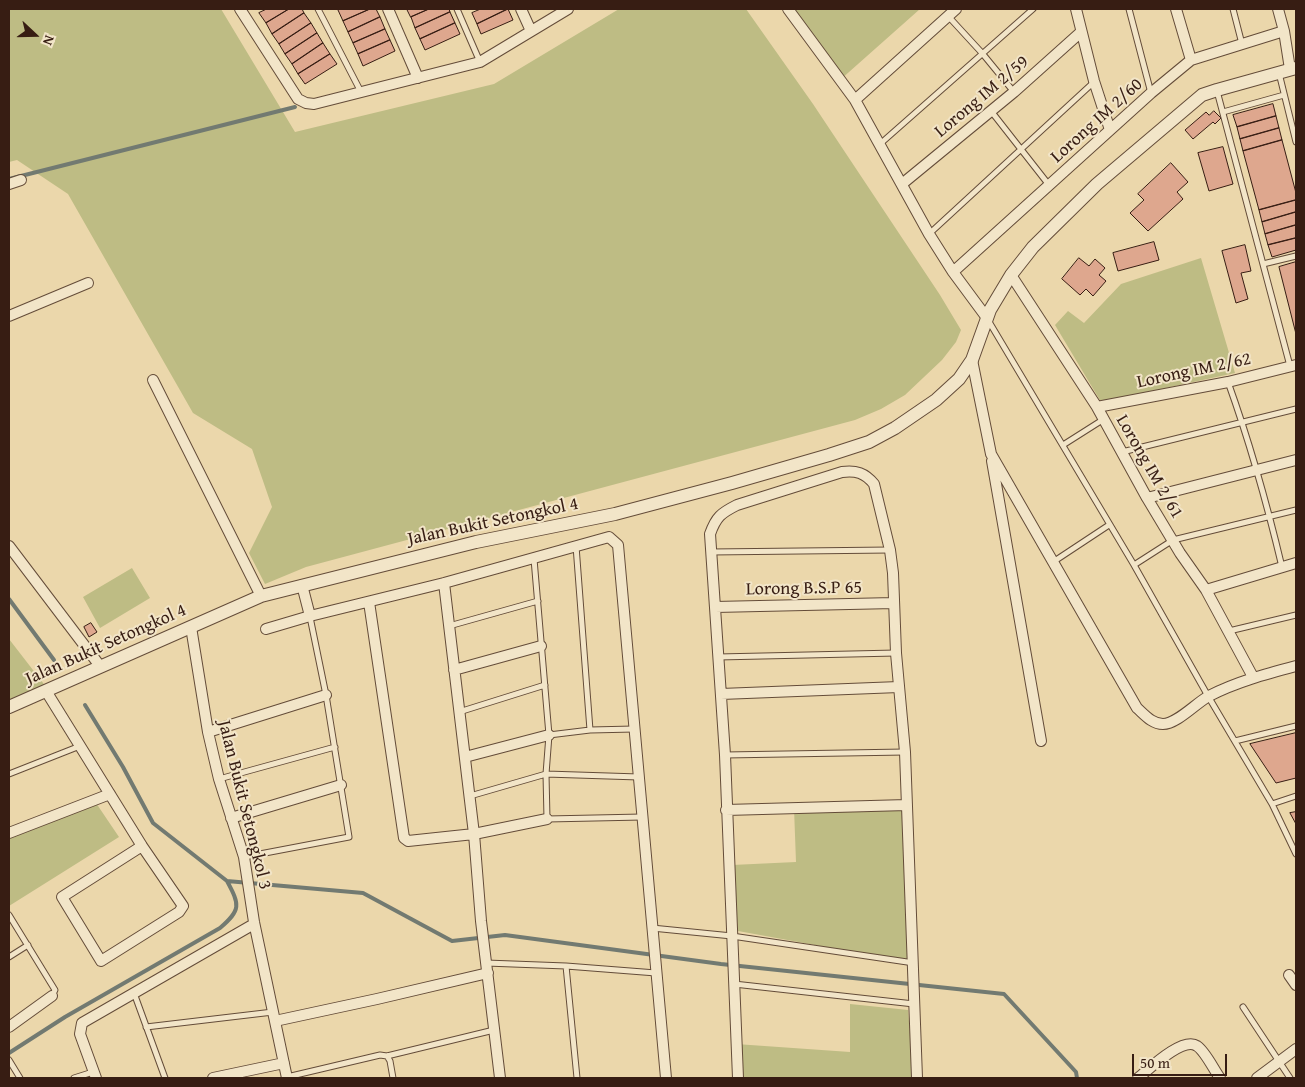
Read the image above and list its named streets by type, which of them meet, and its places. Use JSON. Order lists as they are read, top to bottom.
{
  "streets": {
    "street": [
      "Lorong IM 2/59",
      "Lorong IM 2/60",
      "Lorong IM 2/62",
      "Lorong IM 2/61",
      "Jalan Bukit Setongkol 4",
      "Lorong B.S.P 65",
      "Jalan Bukit Setongkol 3"
    ]
  },
  "crossings": [
    ["Lorong IM 2/62", "Lorong IM 2/61"],
    ["Lorong IM 2/61", "Jalan Bukit Setongkol 4"],
    ["Jalan Bukit Setongkol 4", "Jalan Bukit Setongkol 3"]
  ],
  "scale_bar": "50 m",
  "north": "right"
}
